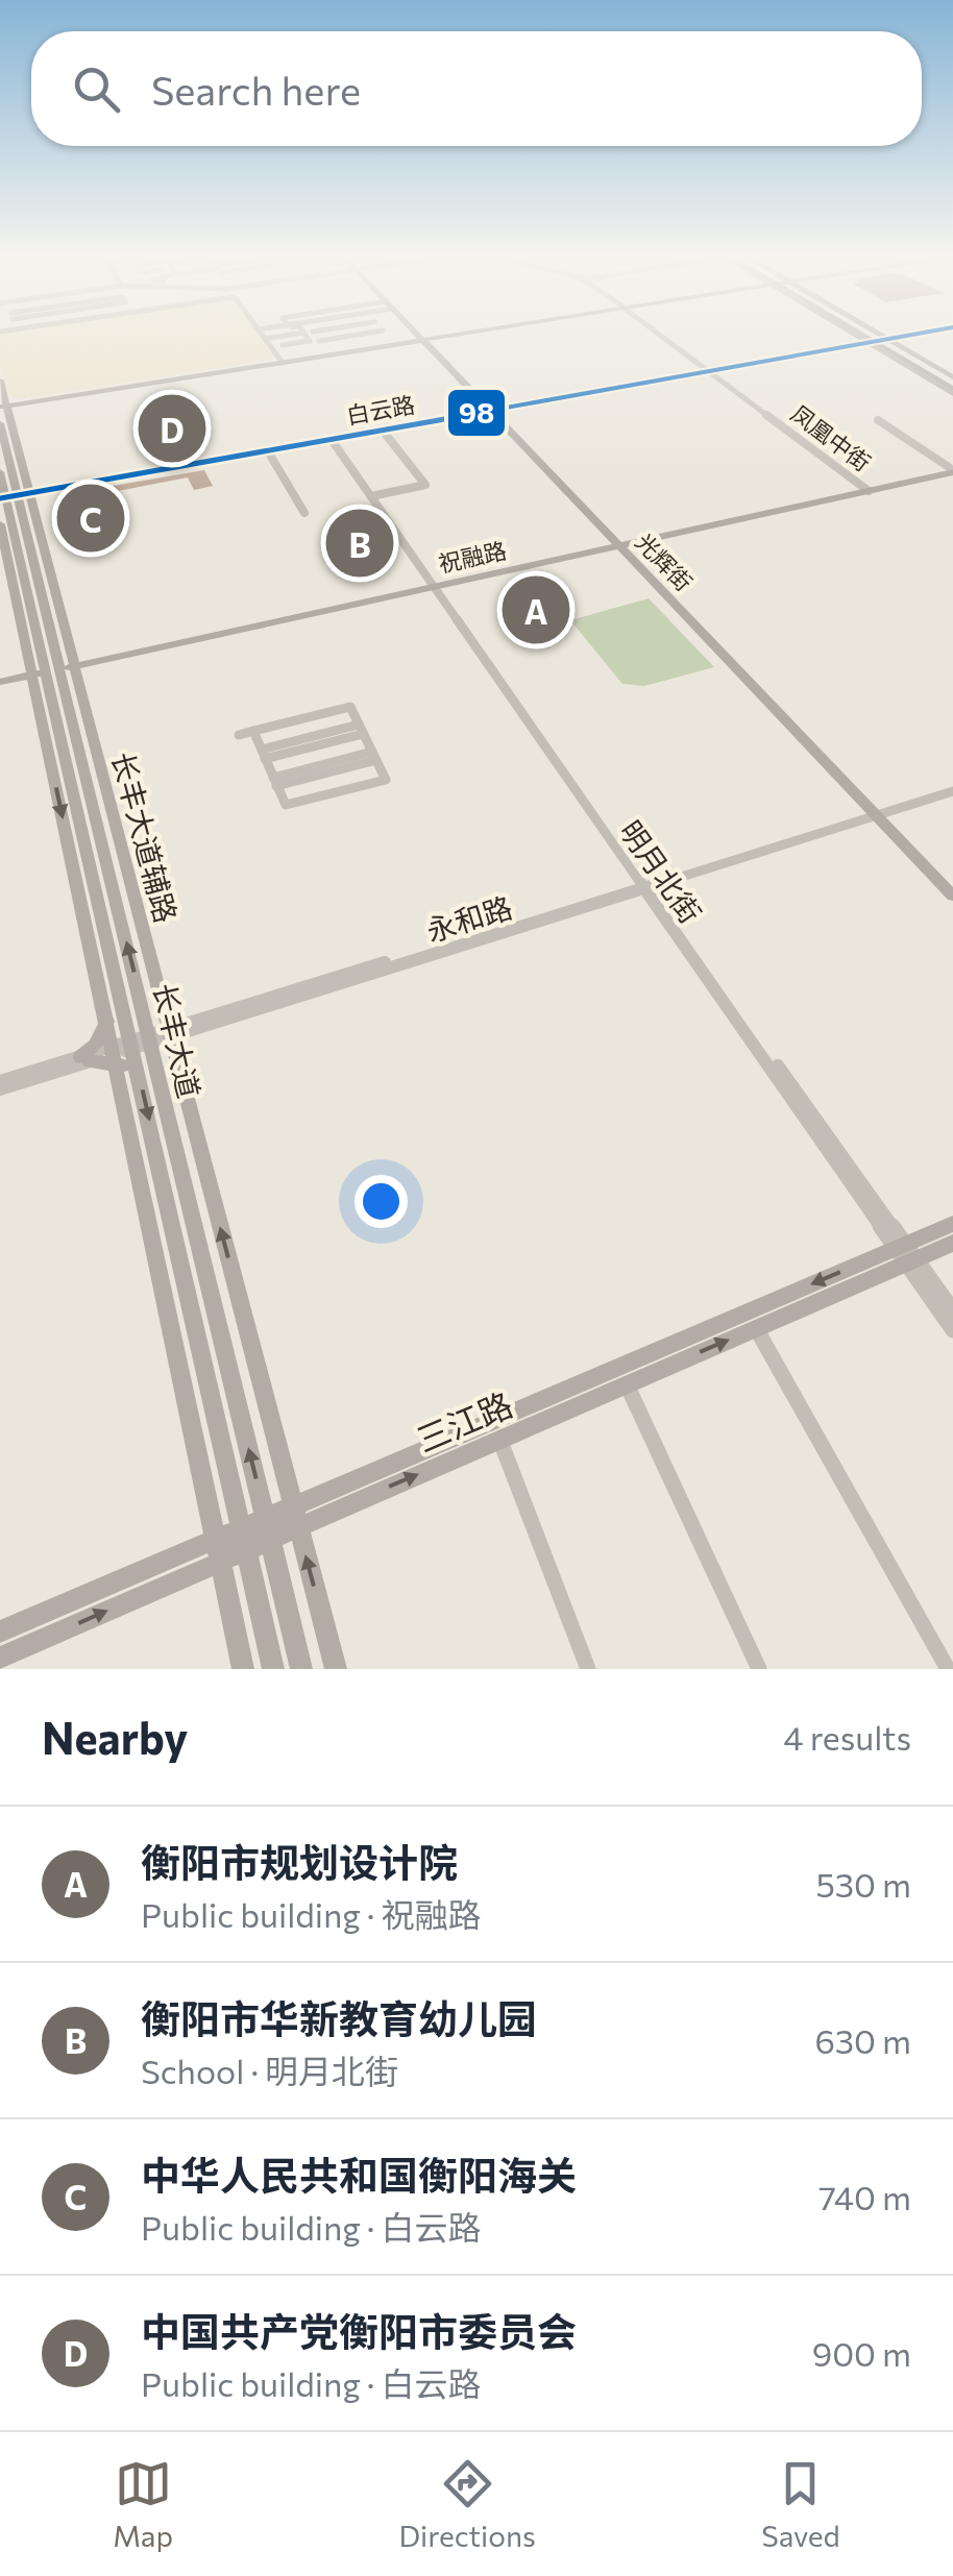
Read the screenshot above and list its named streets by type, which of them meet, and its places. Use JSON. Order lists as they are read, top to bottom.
{
  "streets": {
    "main road": [
      "祝融路",
      "光辉街",
      "长丰大道辅路",
      "长丰大道",
      "三江路"
    ],
    "street": [
      "白云路",
      "凤凰中街",
      "明月北街",
      "永和路"
    ]
  },
  "crossings": [
    ["白云路", "凤凰中街"],
    ["白云路", "光辉街"],
    ["白云路", "长丰大道辅路"],
    ["白云路", "明月北街"],
    ["白云路", "长丰大道"],
    ["凤凰中街", "祝融路"],
    ["祝融路", "光辉街"],
    ["祝融路", "长丰大道辅路"],
    ["祝融路", "明月北街"],
    ["祝融路", "长丰大道"],
    ["光辉街", "永和路"],
    ["长丰大道辅路", "永和路"],
    ["长丰大道辅路", "长丰大道"],
    ["长丰大道辅路", "三江路"],
    ["明月北街", "永和路"],
    ["明月北街", "三江路"],
    ["永和路", "长丰大道"],
    ["长丰大道", "三江路"]
  ],
  "lines": ["transit line 98"],
  "page": {
    "search": "Search here",
    "pins": [
      "D",
      "C",
      "B",
      "A"
    ],
    "heading": ["Nearby", "4 results"],
    "list": [
      {
        "mark": "A",
        "name": "衡阳市规划设计院",
        "note": "Public building · 祝融路",
        "value": "530 m"
      },
      {
        "mark": "B",
        "name": "衡阳市华新教育幼儿园",
        "note": "School · 明月北街",
        "value": "630 m"
      },
      {
        "mark": "C",
        "name": "中华人民共和国衡阳海关",
        "note": "Public building · 白云路",
        "value": "740 m"
      },
      {
        "mark": "D",
        "name": "中国共产党衡阳市委员会",
        "note": "Public building · 白云路",
        "value": "900 m"
      }
    ],
    "nav": ["Map", "Directions", "Saved"]
  }
}
